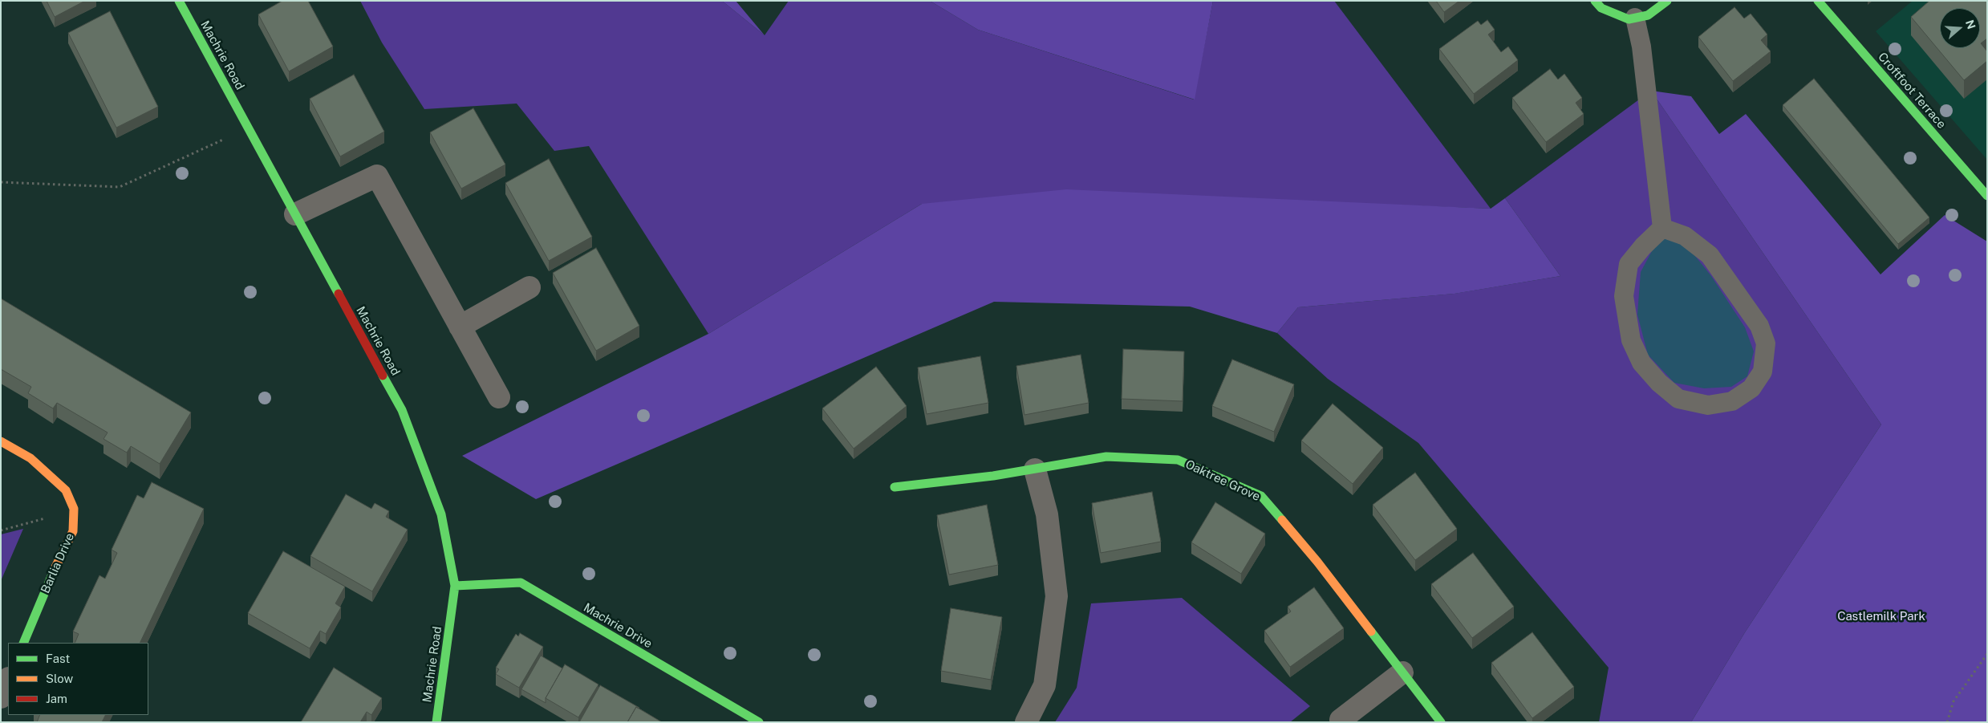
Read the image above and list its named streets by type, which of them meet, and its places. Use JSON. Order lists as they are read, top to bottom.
{
  "streets": {
    "street": [
      "Machrie Road",
      "Croftfoot Terrace",
      "Oaktree Grove",
      "Barlia Drive",
      "Machrie Drive"
    ]
  },
  "crossings": [
    ["Machrie Road", "Machrie Drive"]
  ],
  "parks": ["Castlemilk Park"],
  "legend": ["Fast", "Slow", "Jam"],
  "north": "right"
}
